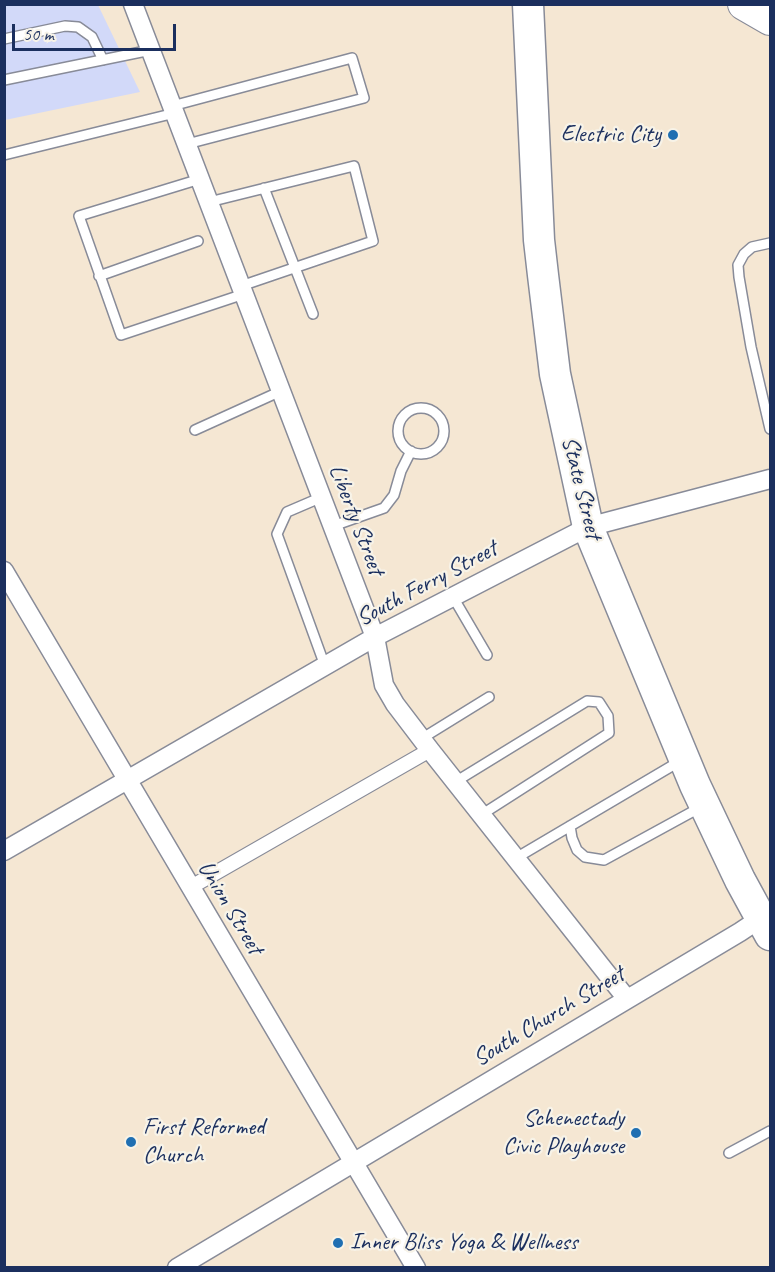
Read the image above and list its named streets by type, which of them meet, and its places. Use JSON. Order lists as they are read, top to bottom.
{
  "streets": {
    "main road": ["State Street"],
    "street": [
      "Liberty Street",
      "South Ferry Street",
      "Union Street",
      "South Church Street"
    ]
  },
  "crossings": [
    ["State Street", "South Ferry Street"],
    ["State Street", "South Church Street"],
    ["Liberty Street", "South Ferry Street"],
    ["Liberty Street", "South Church Street"],
    ["South Ferry Street", "Union Street"],
    ["Union Street", "South Church Street"]
  ],
  "places": [
    "Electric City",
    "Schenectady Civic Playhouse",
    "First Reformed Church",
    "Inner Bliss Yoga & Wellness"
  ],
  "scale_bar": "50 m"
}
